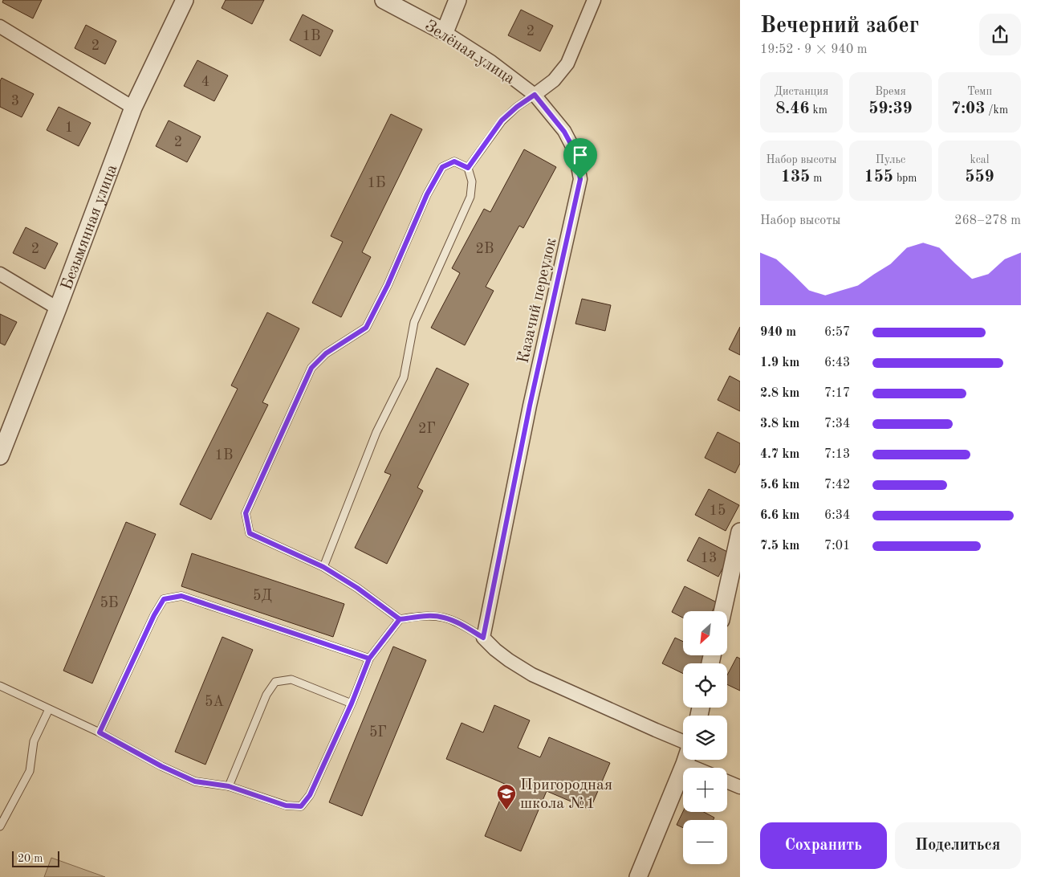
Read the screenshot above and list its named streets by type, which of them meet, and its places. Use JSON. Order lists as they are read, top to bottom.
{
  "streets": {
    "street": ["Зелёная улица", "Безымянная улица", "Казачий переулок"]
  },
  "crossings": [
    ["Зелёная улица", "Казачий переулок"]
  ],
  "places": {
    "school or university": ["Пригородная школа №1"]
  },
  "house_numbers": [
    "2",
    "1В",
    "2",
    "4",
    "3",
    "1",
    "2",
    "1Б",
    "2",
    "2В",
    "2Г",
    "1В",
    "15",
    "13",
    "5Д",
    "5Б",
    "5А",
    "5Г"
  ],
  "scale_bar": "20 m",
  "north": "bottom left",
  "page": {
    "heading": ["Вечерний забег", "19:52 · 9 × 940 m"],
    "stats": [
      ["Дистанция", "8.46 km"],
      ["Время", "59:39"],
      ["Темп", "7:03 /km"],
      ["Набор высоты", "135 m"],
      ["Пульс", "155 bpm"],
      ["kcal", "559"]
    ],
    "chart": ["Набор высоты", "268–278 m"],
    "list": [
      {
        "name": "940 m",
        "note": "6:57"
      },
      {
        "name": "1.9 km",
        "note": "6:43"
      },
      {
        "name": "2.8 km",
        "note": "7:17"
      },
      {
        "name": "3.8 km",
        "note": "7:34"
      },
      {
        "name": "4.7 km",
        "note": "7:13"
      },
      {
        "name": "5.6 km",
        "note": "7:42"
      },
      {
        "name": "6.6 km",
        "note": "6:34"
      },
      {
        "name": "7.5 km",
        "note": "7:01"
      }
    ],
    "map_buttons": ["+", "−"],
    "buttons": ["Сохранить", "Поделиться"],
    "scale": "20 m"
  }
}
